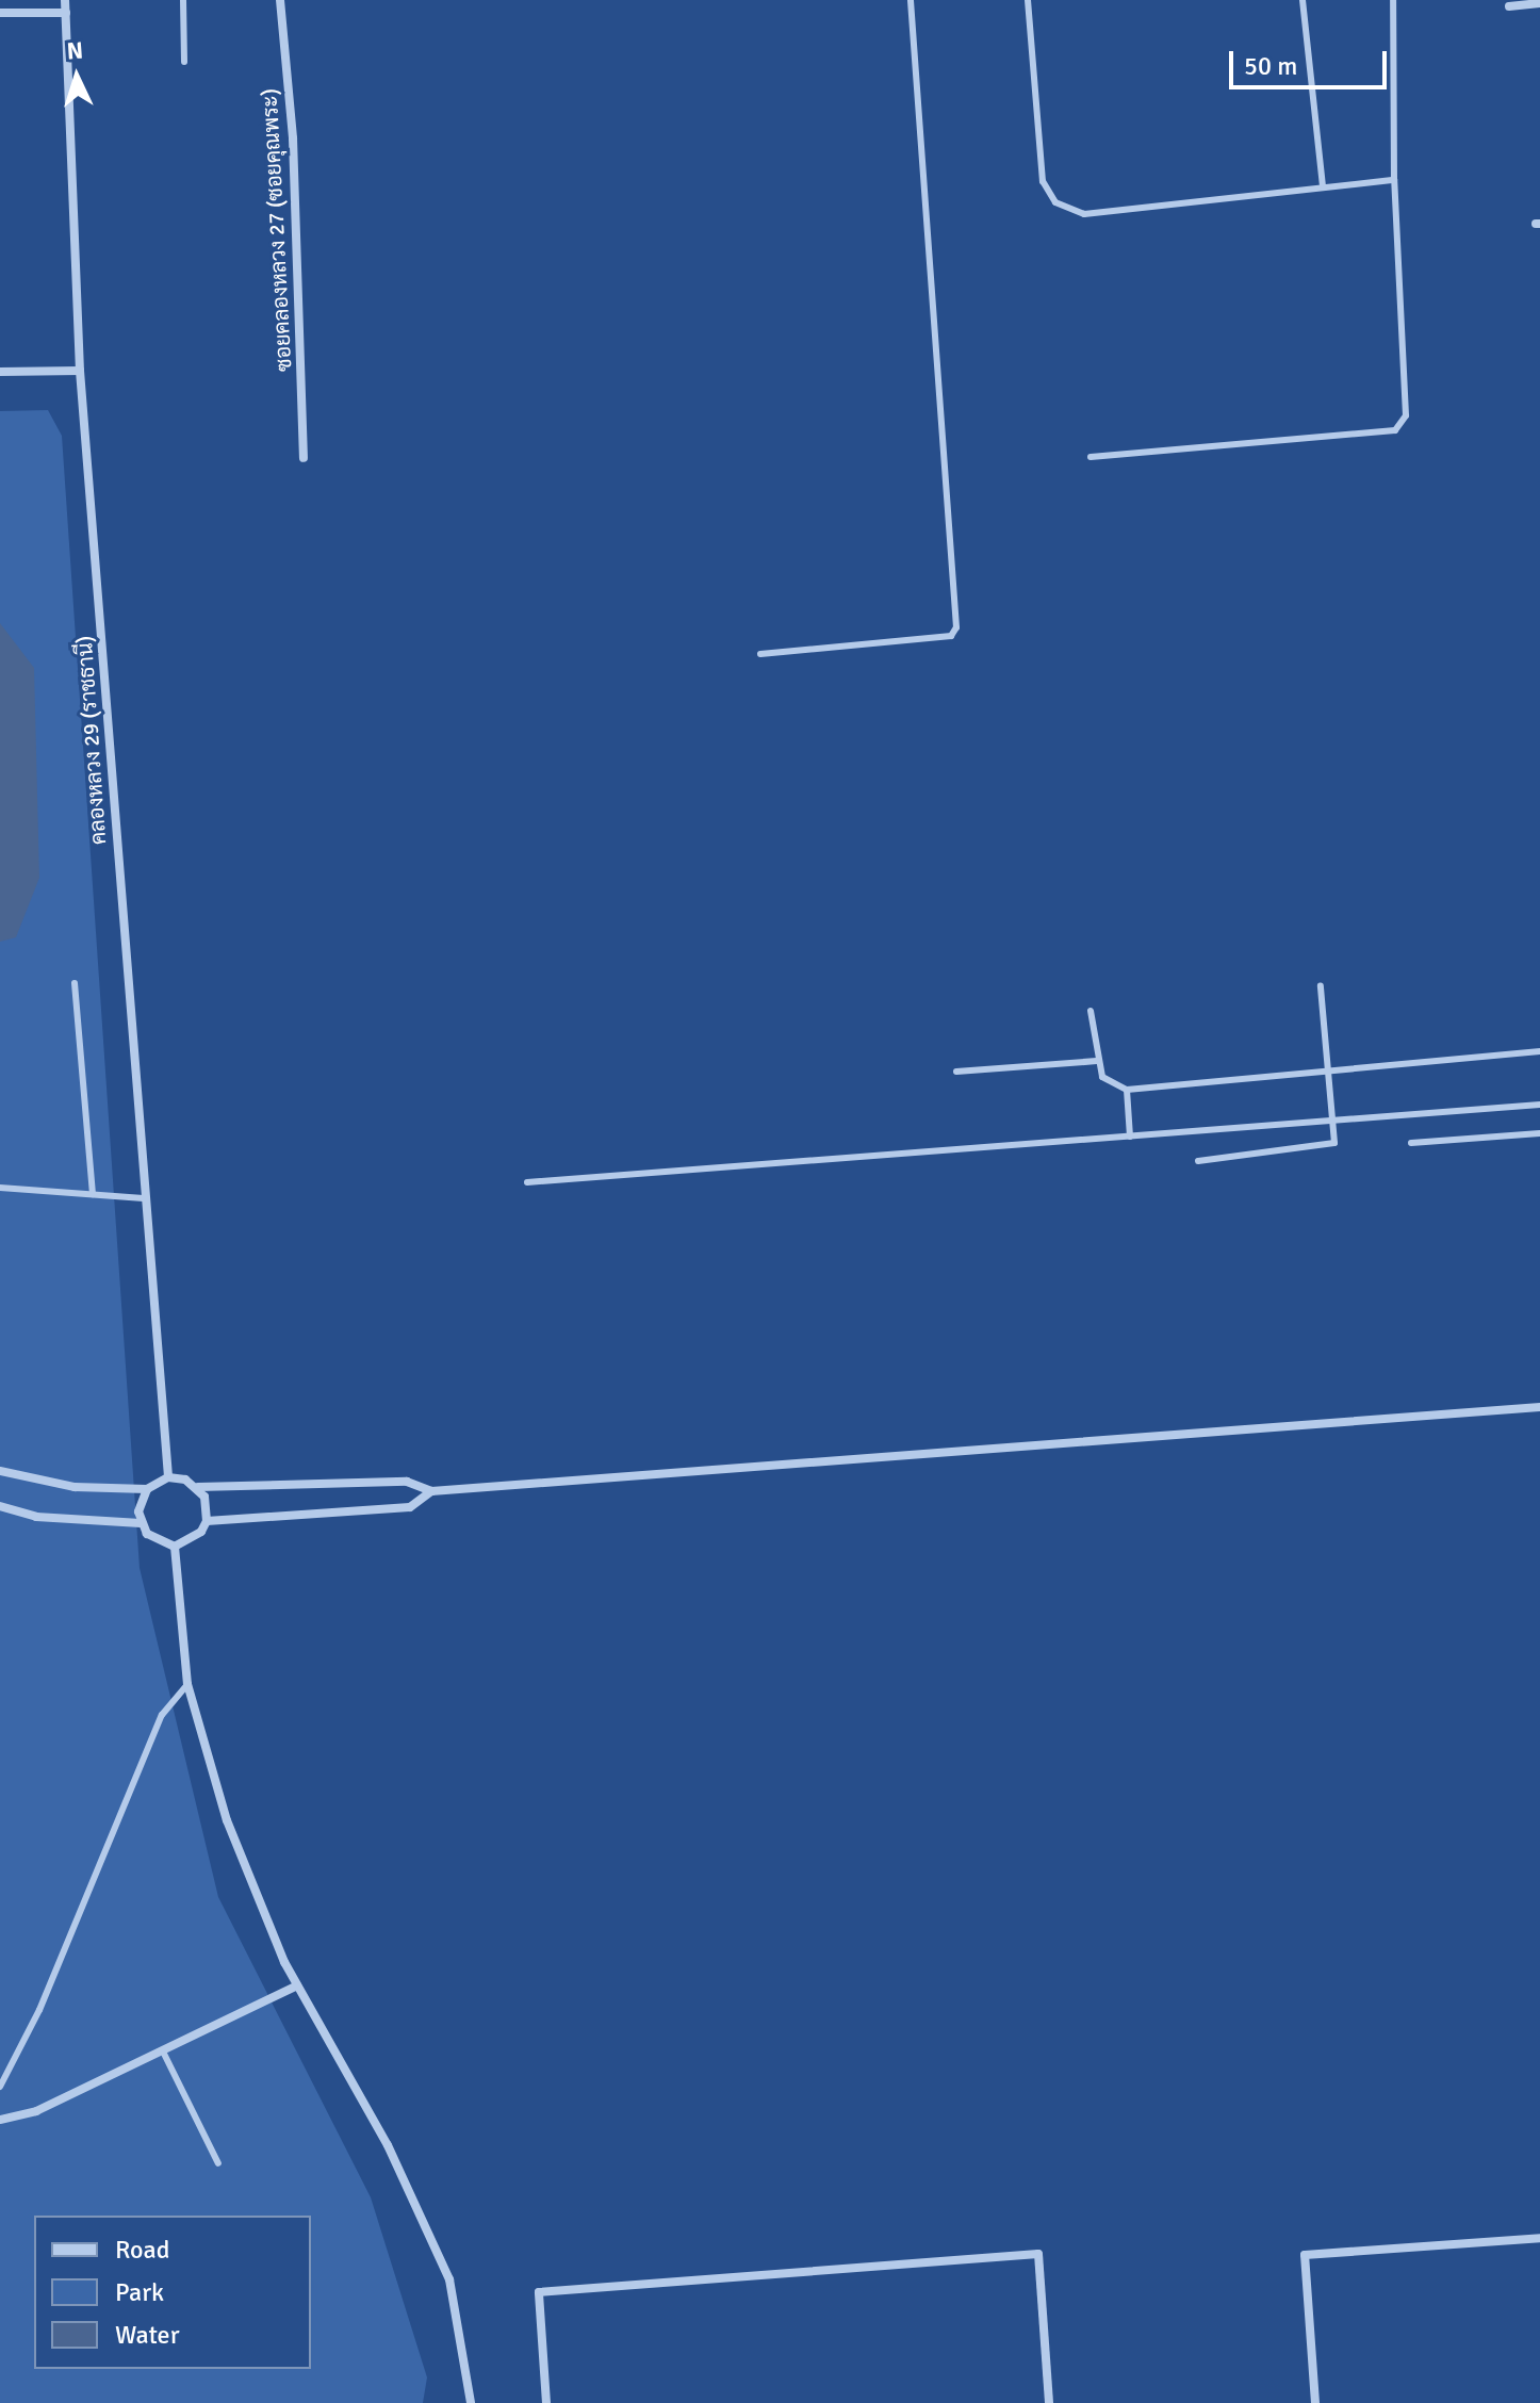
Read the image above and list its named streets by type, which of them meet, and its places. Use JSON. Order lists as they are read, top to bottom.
{
  "streets": {
    "street": ["ซอยคลองหลวง 27 (ซอยคุณพระ)", "คลองหลวง 29 (ราชธานี)"]
  },
  "legend": ["Road", "Park", "Water"],
  "scale_bar": "50 m",
  "north": "top"
}
